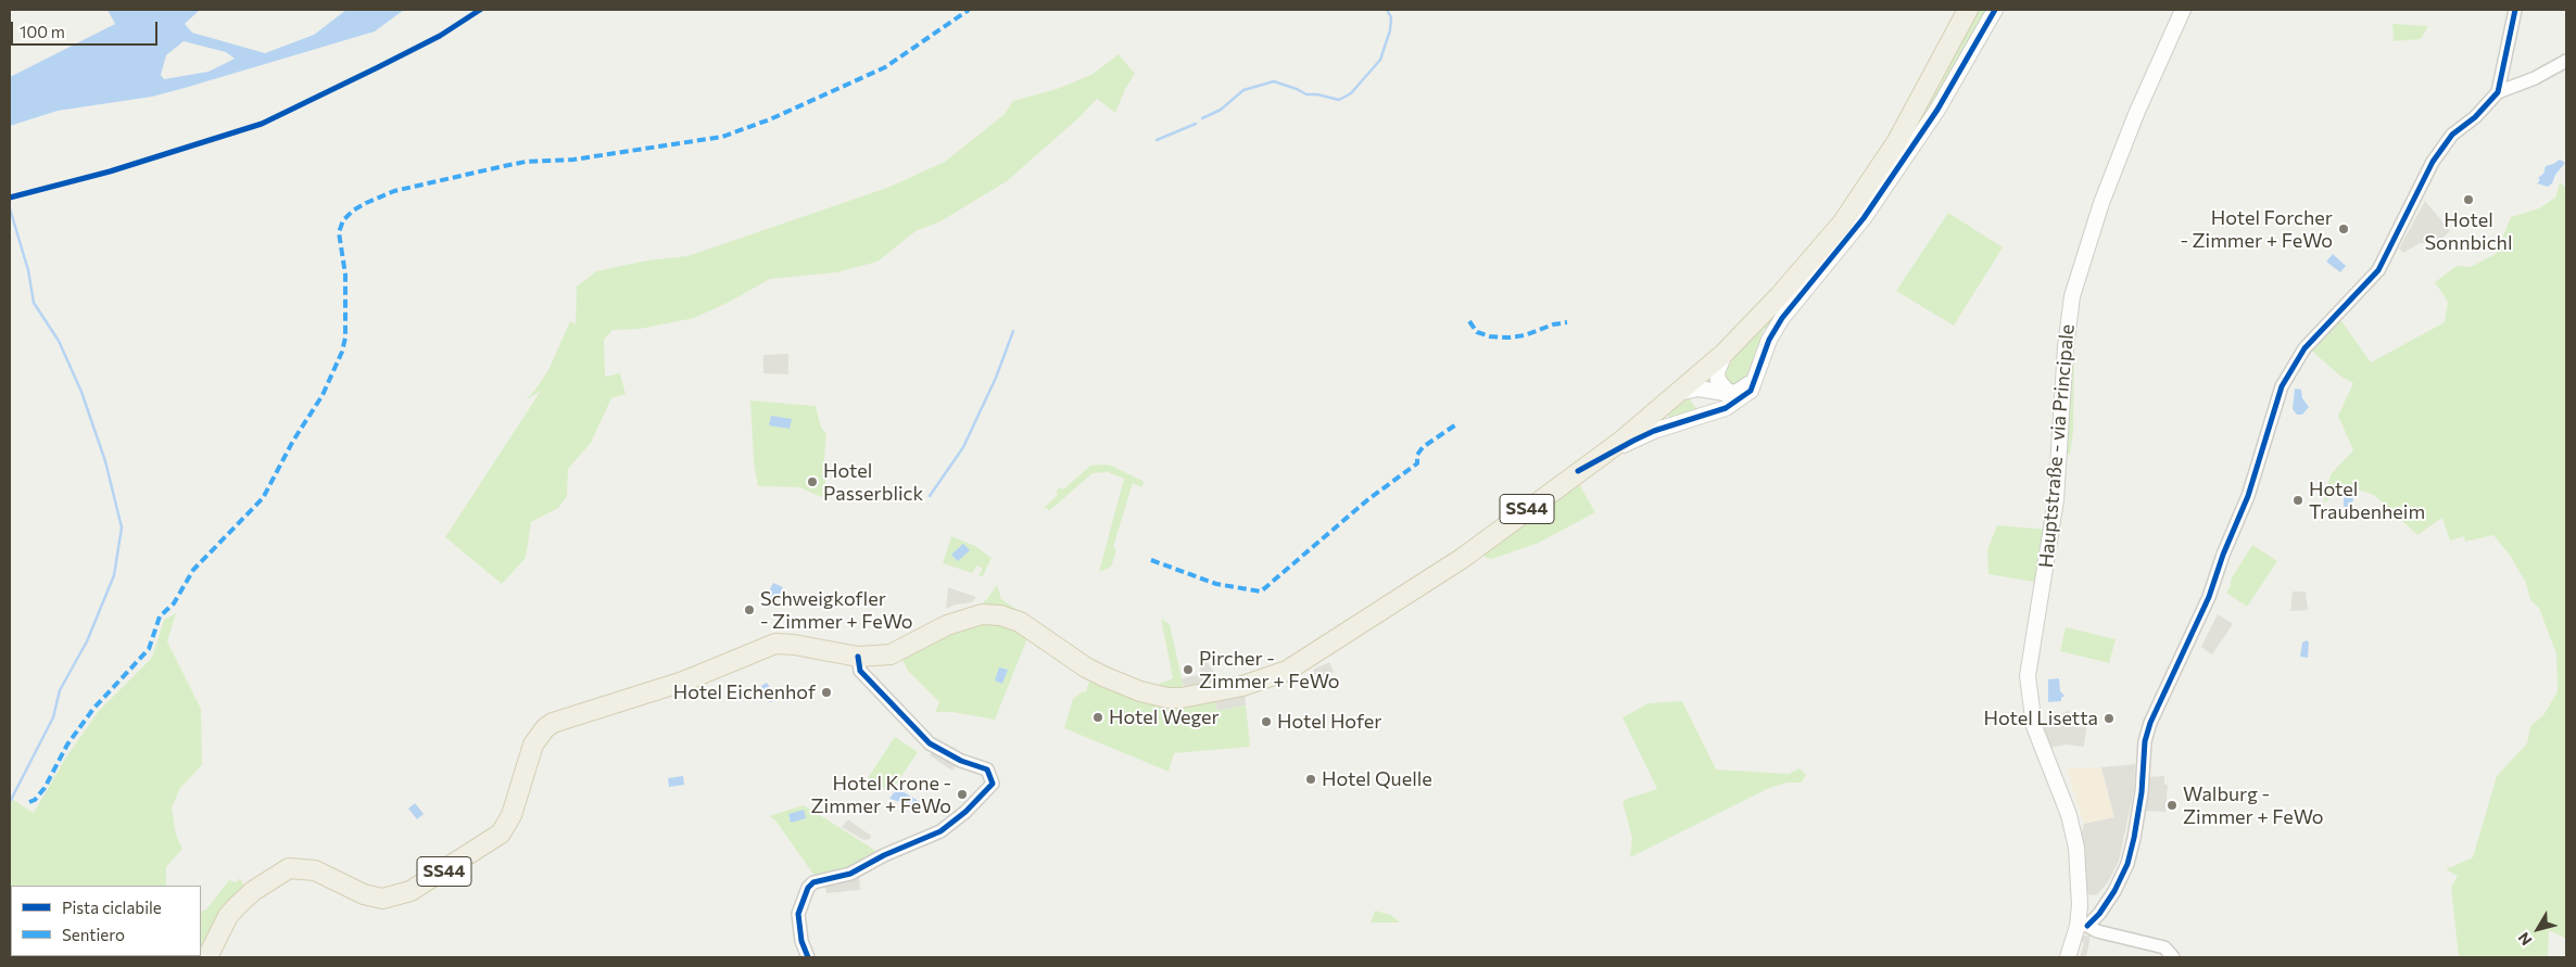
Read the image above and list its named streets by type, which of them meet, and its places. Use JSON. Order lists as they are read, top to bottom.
{
  "streets": {
    "main road": ["SS44"],
    "street": ["Hauptstraße - via Principale"]
  },
  "places": [
    "Hotel Sonnbichl",
    "Hotel Forcher - Zimmer + FeWo",
    "Hotel Passerblick",
    "Hotel Traubenheim",
    "Schweigkofler - Zimmer + FeWo",
    "Pircher - Zimmer + FeWo",
    "Hotel Eichenhof",
    "Hotel Weger",
    "Hotel Lisetta",
    "Hotel Hofer",
    "Hotel Quelle",
    "Hotel Krone - Zimmer + FeWo",
    "Walburg - Zimmer + FeWo"
  ],
  "legend": ["Pista ciclabile", "Sentiero"],
  "scale_bar": "100 m",
  "north": "bottom left"
}
